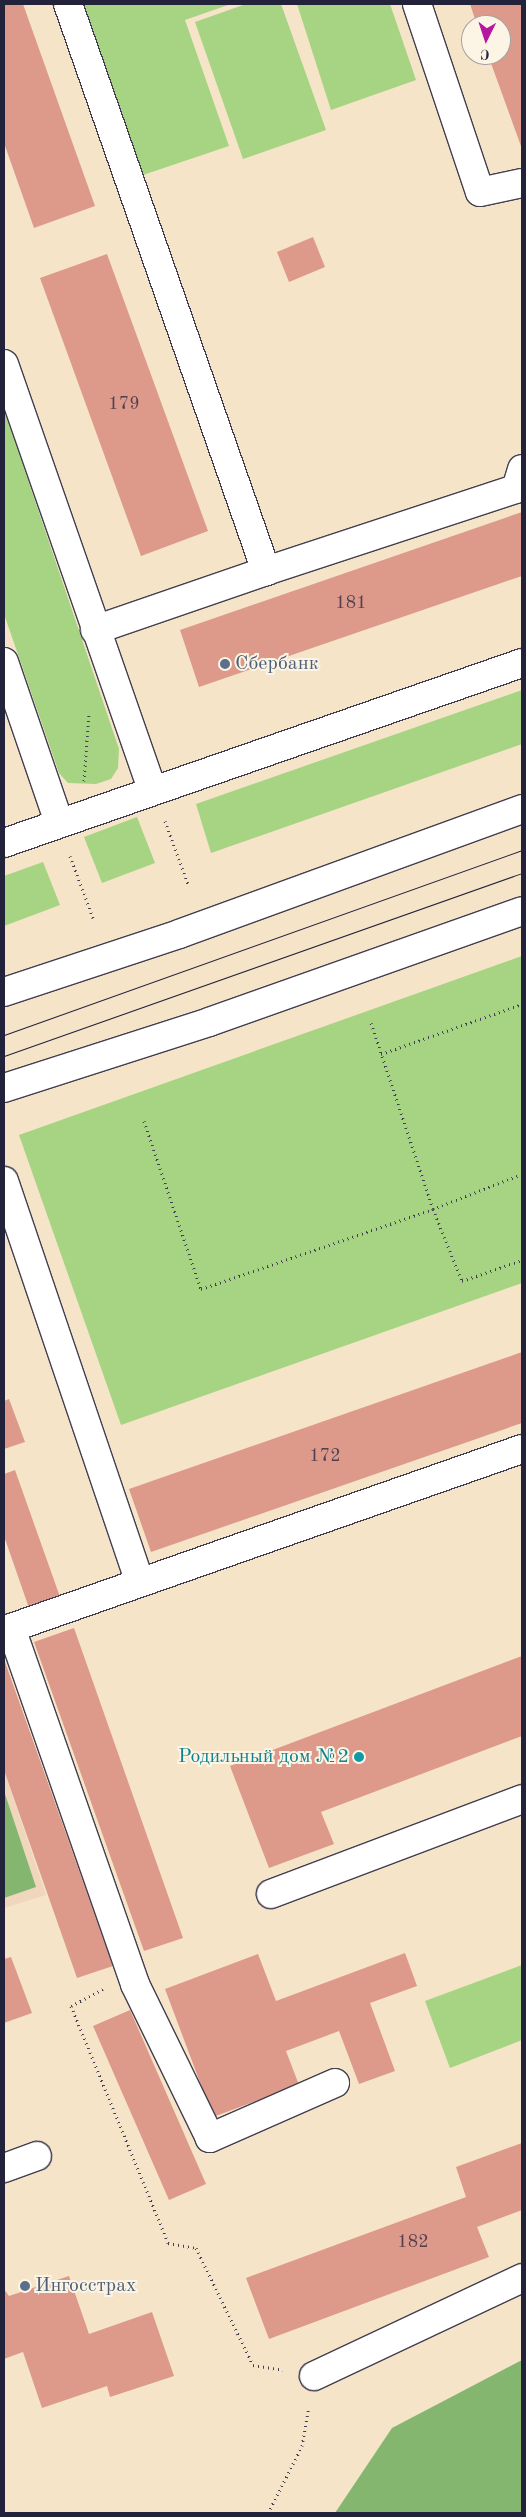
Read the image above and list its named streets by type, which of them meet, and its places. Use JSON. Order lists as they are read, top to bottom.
{
  "places": ["Сбербанк", "Родильный дом №2", "Ингосстрах"],
  "house_numbers": [
    "179",
    "181",
    "172",
    "182"
  ],
  "north": "bottom"
}
